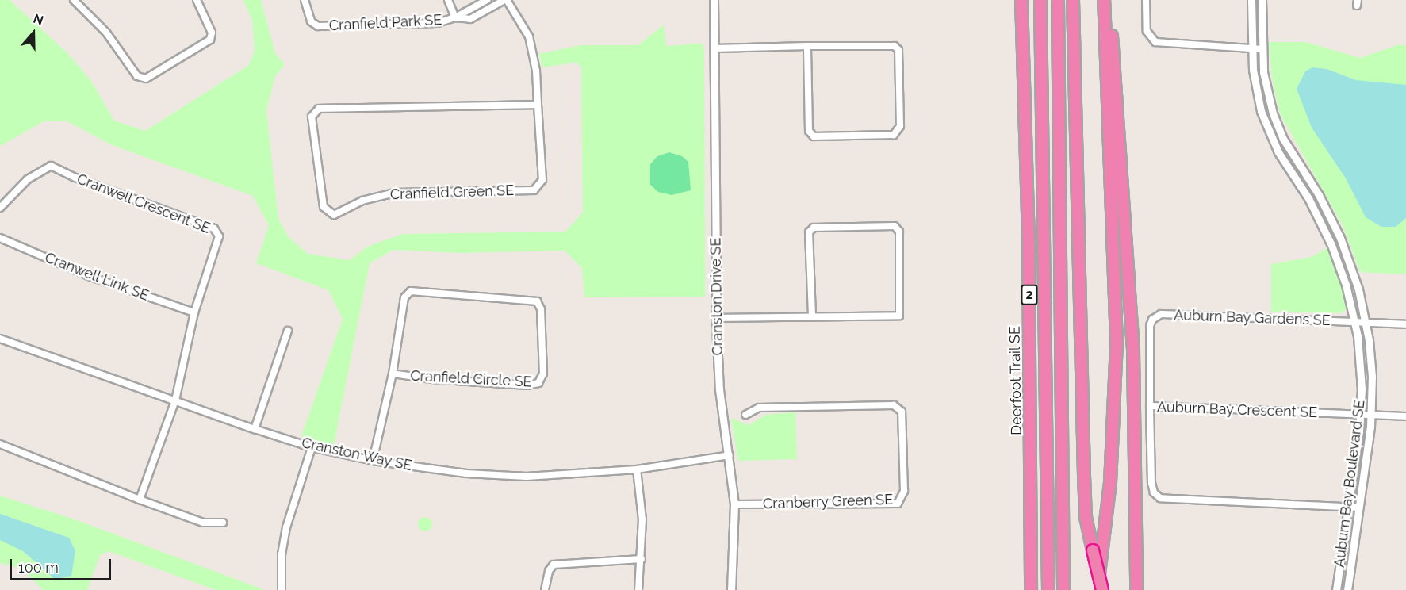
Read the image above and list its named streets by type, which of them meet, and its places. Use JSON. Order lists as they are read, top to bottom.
{
  "streets": {
    "highway": ["2", "Deerfoot Trail SE"],
    "street": [
      "Cranfield Park SE",
      "Cranfield Green SE",
      "Cranwell Crescent SE",
      "Cranwell Link SE",
      "Cranston Drive SE",
      "Auburn Bay Gardens SE",
      "Cranfield Circle SE",
      "Auburn Bay Crescent SE",
      "Cranston Way SE",
      "Auburn Bay Boulevard SE",
      "Cranberry Green SE"
    ]
  },
  "crossings": [
    ["Cranfield Park SE", "Cranfield Green SE"],
    ["Cranwell Crescent SE", "Cranwell Link SE"],
    ["Cranwell Crescent SE", "Cranston Way SE"],
    ["Cranston Drive SE", "Cranston Way SE"],
    ["Cranston Drive SE", "Cranberry Green SE"],
    ["Auburn Bay Gardens SE", "Auburn Bay Crescent SE"],
    ["Auburn Bay Gardens SE", "Auburn Bay Boulevard SE"],
    ["Cranfield Circle SE", "Cranston Way SE"],
    ["Auburn Bay Crescent SE", "Auburn Bay Boulevard SE"]
  ],
  "scale_bar": "100 m",
  "north": "top"
}
